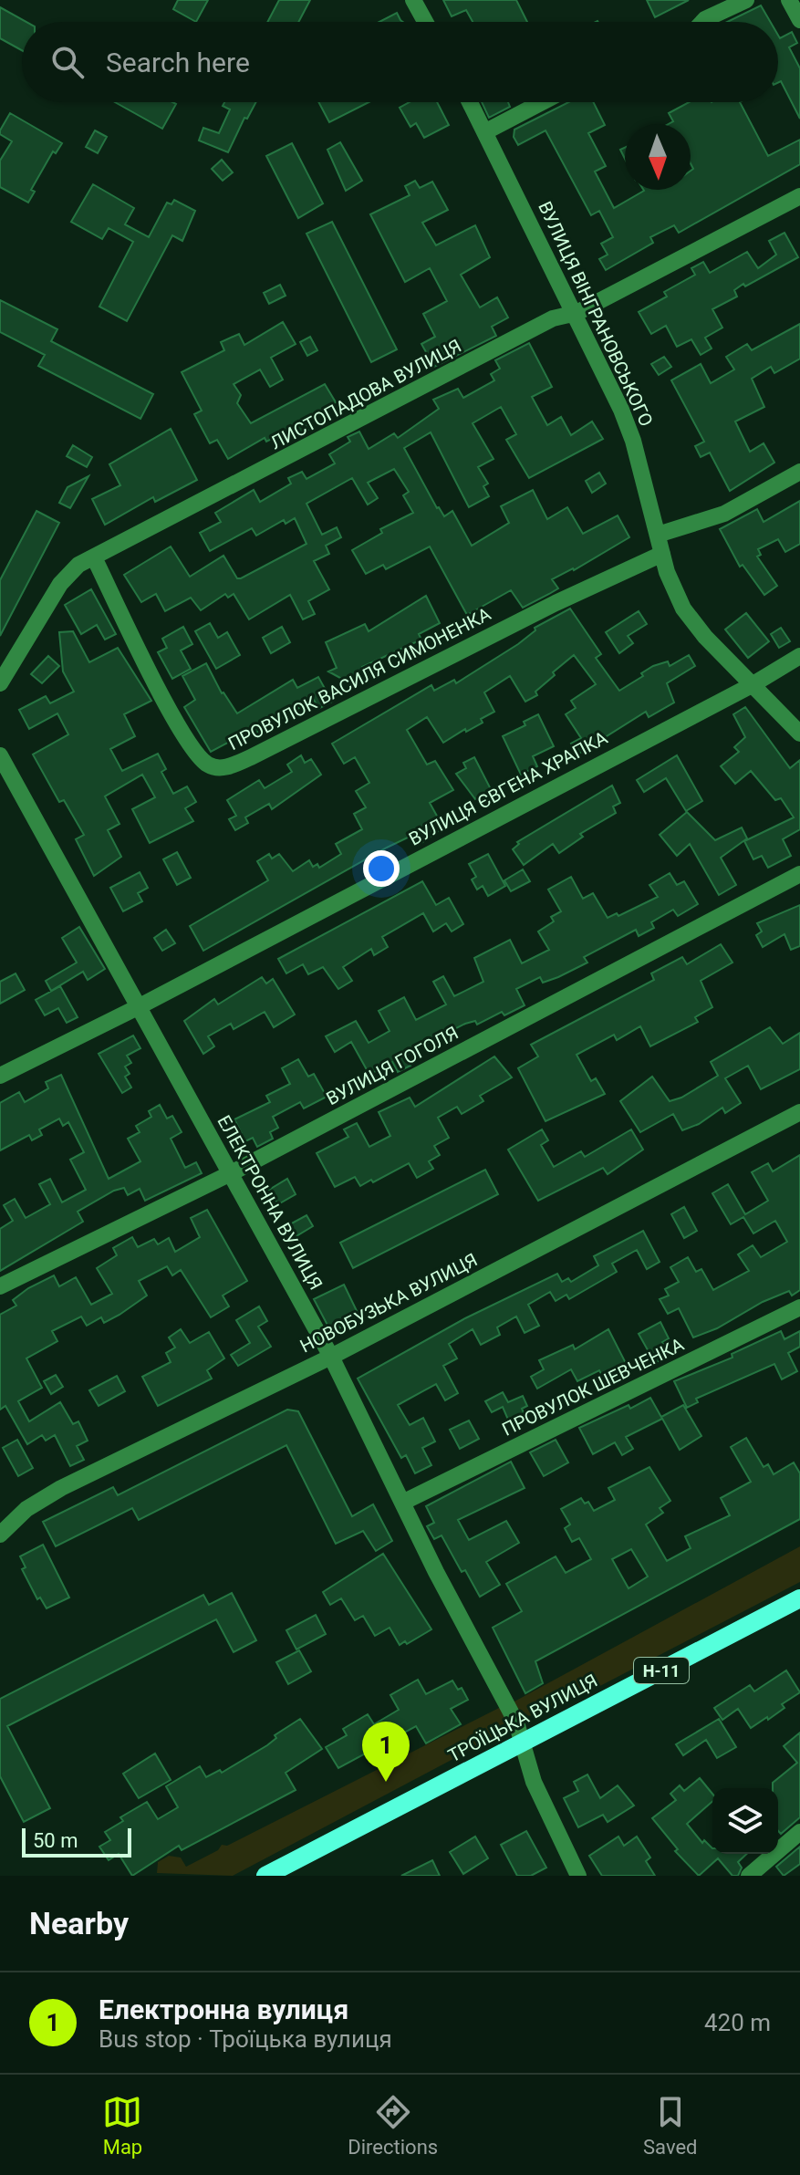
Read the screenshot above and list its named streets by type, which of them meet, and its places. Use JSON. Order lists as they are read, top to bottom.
{
  "streets": {
    "main road": ["Н-11", "ТРОЇЦЬКА ВУЛИЦЯ"],
    "street": [
      "ВУЛИЦЯ ВІНГРАНОВСЬКОГО",
      "ЛИСТОПАДОВА ВУЛИЦЯ",
      "ПРОВУЛОК ВАСИЛЯ СИМОНЕНКА",
      "ВУЛИЦЯ ЄВГЕНА ХРАПКА",
      "ВУЛИЦЯ ГОГОЛЯ",
      "ЕЛЕКТРОННА ВУЛИЦЯ",
      "НОВОБУЗЬКА ВУЛИЦЯ",
      "ПРОВУЛОК ШЕВЧЕНКА"
    ]
  },
  "crossings": [
    ["ВУЛИЦЯ ВІНГРАНОВСЬКОГО", "ЛИСТОПАДОВА ВУЛИЦЯ"],
    ["ВУЛИЦЯ ВІНГРАНОВСЬКОГО", "ПРОВУЛОК ВАСИЛЯ СИМОНЕНКА"],
    ["ВУЛИЦЯ ВІНГРАНОВСЬКОГО", "ВУЛИЦЯ ЄВГЕНА ХРАПКА"],
    ["ЛИСТОПАДОВА ВУЛИЦЯ", "ПРОВУЛОК ВАСИЛЯ СИМОНЕНКА"],
    ["ВУЛИЦЯ ЄВГЕНА ХРАПКА", "ЕЛЕКТРОННА ВУЛИЦЯ"],
    ["ВУЛИЦЯ ГОГОЛЯ", "ЕЛЕКТРОННА ВУЛИЦЯ"],
    ["ЕЛЕКТРОННА ВУЛИЦЯ", "НОВОБУЗЬКА ВУЛИЦЯ"],
    ["ЕЛЕКТРОННА ВУЛИЦЯ", "ПРОВУЛОК ШЕВЧЕНКА"],
    ["ЕЛЕКТРОННА ВУЛИЦЯ", "ТРОЇЦЬКА ВУЛИЦЯ"]
  ],
  "scale_bar": "50 m",
  "north": "bottom",
  "page": {
    "search": "Search here",
    "pins": "1",
    "scale": "50 m",
    "heading": "Nearby",
    "list": [
      {
        "mark": "1",
        "name": "Електронна вулиця",
        "note": "Bus stop · Троїцька вулиця",
        "value": "420 m"
      }
    ],
    "nav": ["Map", "Directions", "Saved"]
  }
}
